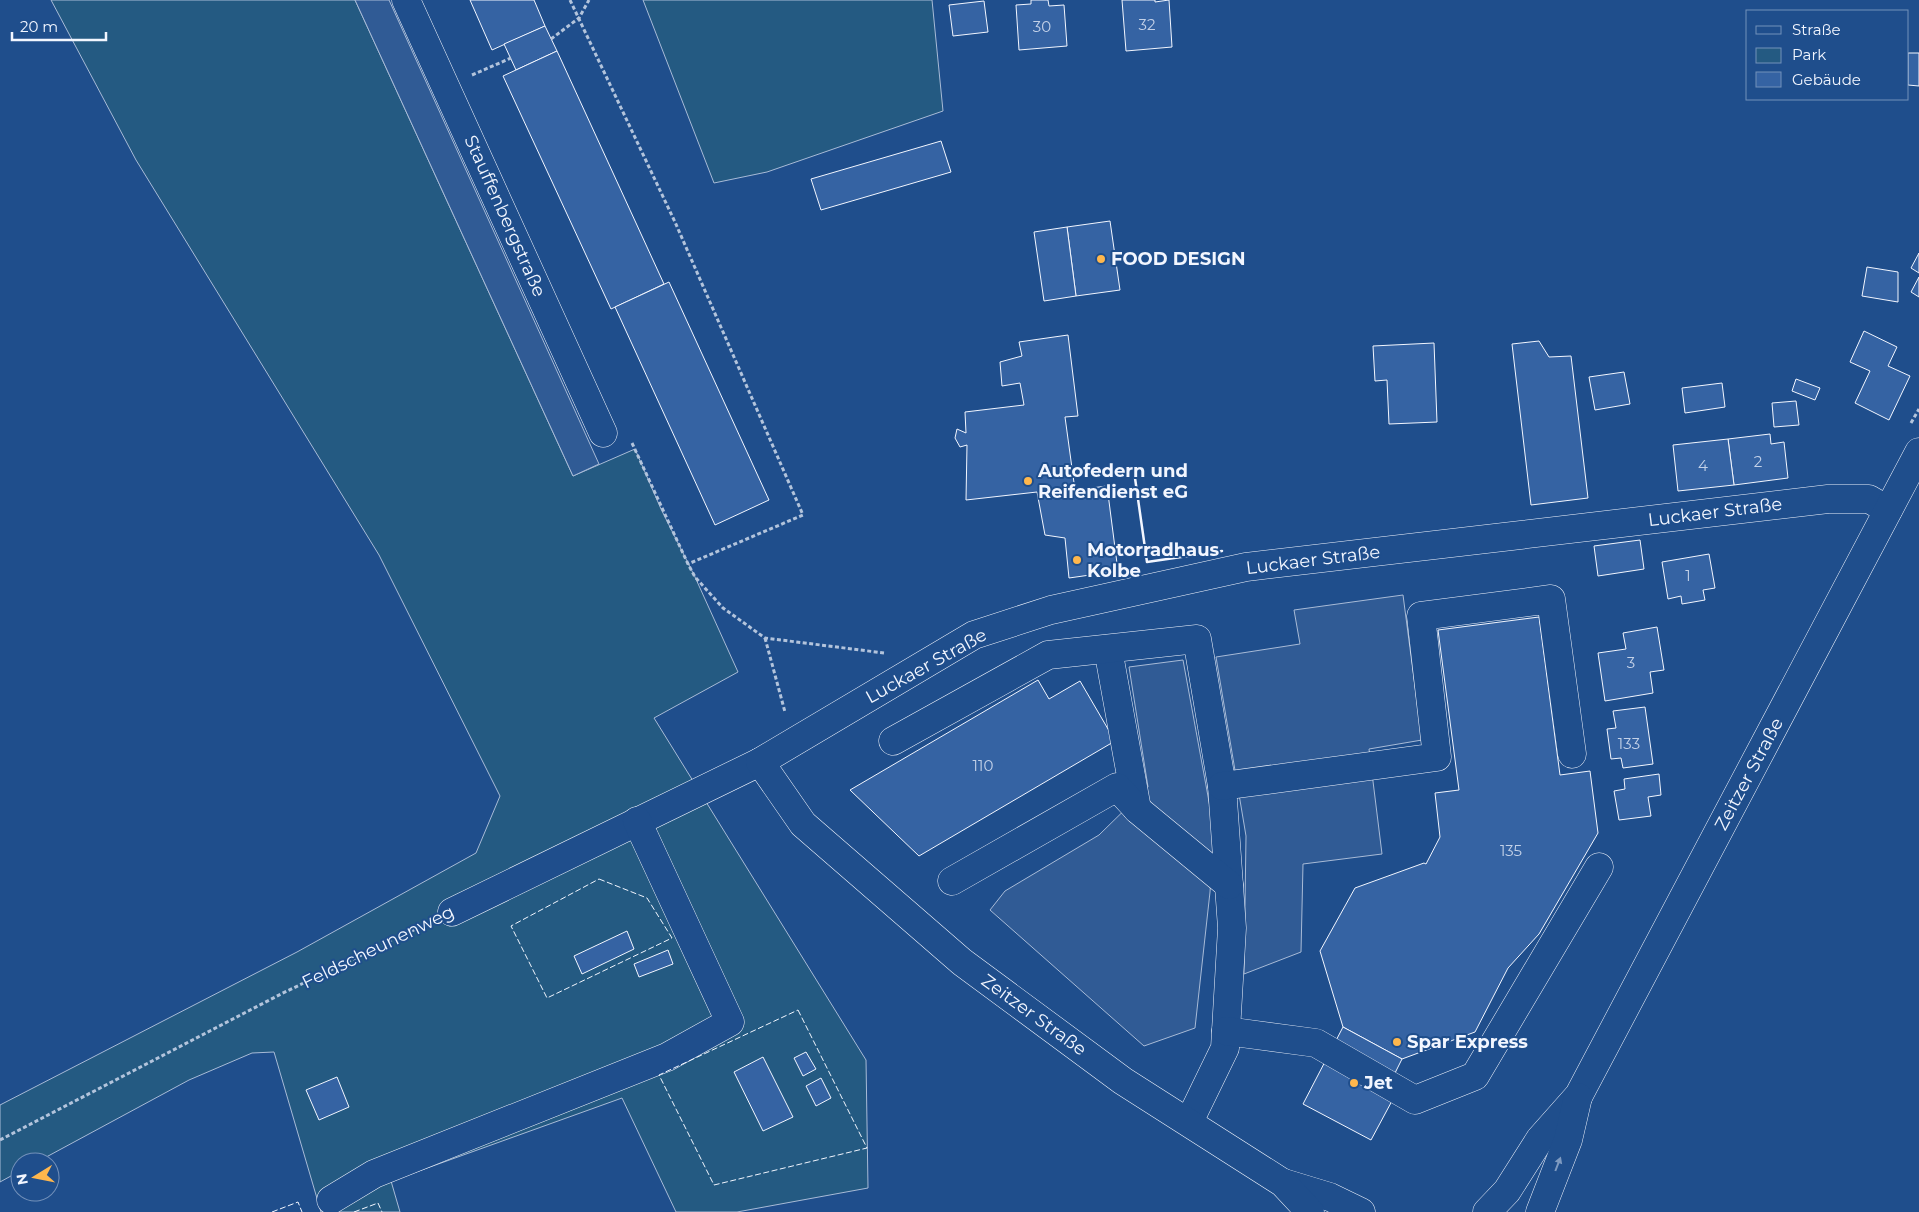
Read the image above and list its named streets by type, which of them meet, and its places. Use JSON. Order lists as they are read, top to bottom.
{
  "streets": {
    "street": [
      "Stauffenbergstraße",
      "Luckaer Straße",
      "Zeitzer Straße",
      "Feldscheunenweg"
    ]
  },
  "crossings": [
    ["Luckaer Straße", "Zeitzer Straße"],
    ["Luckaer Straße", "Feldscheunenweg"],
    ["Zeitzer Straße", "Feldscheunenweg"]
  ],
  "places": [
    "FOOD DESIGN",
    "Autofedern und Reifendienst eG",
    "Motorradhaus Kolbe",
    "Spar Express",
    "Jet"
  ],
  "house_numbers": [
    "32",
    "30",
    "2",
    "4",
    "1",
    "3",
    "133",
    "110",
    "135"
  ],
  "legend": ["Straße", "Park", "Gebäude"],
  "scale_bar": "20 m",
  "north": "left"
}
